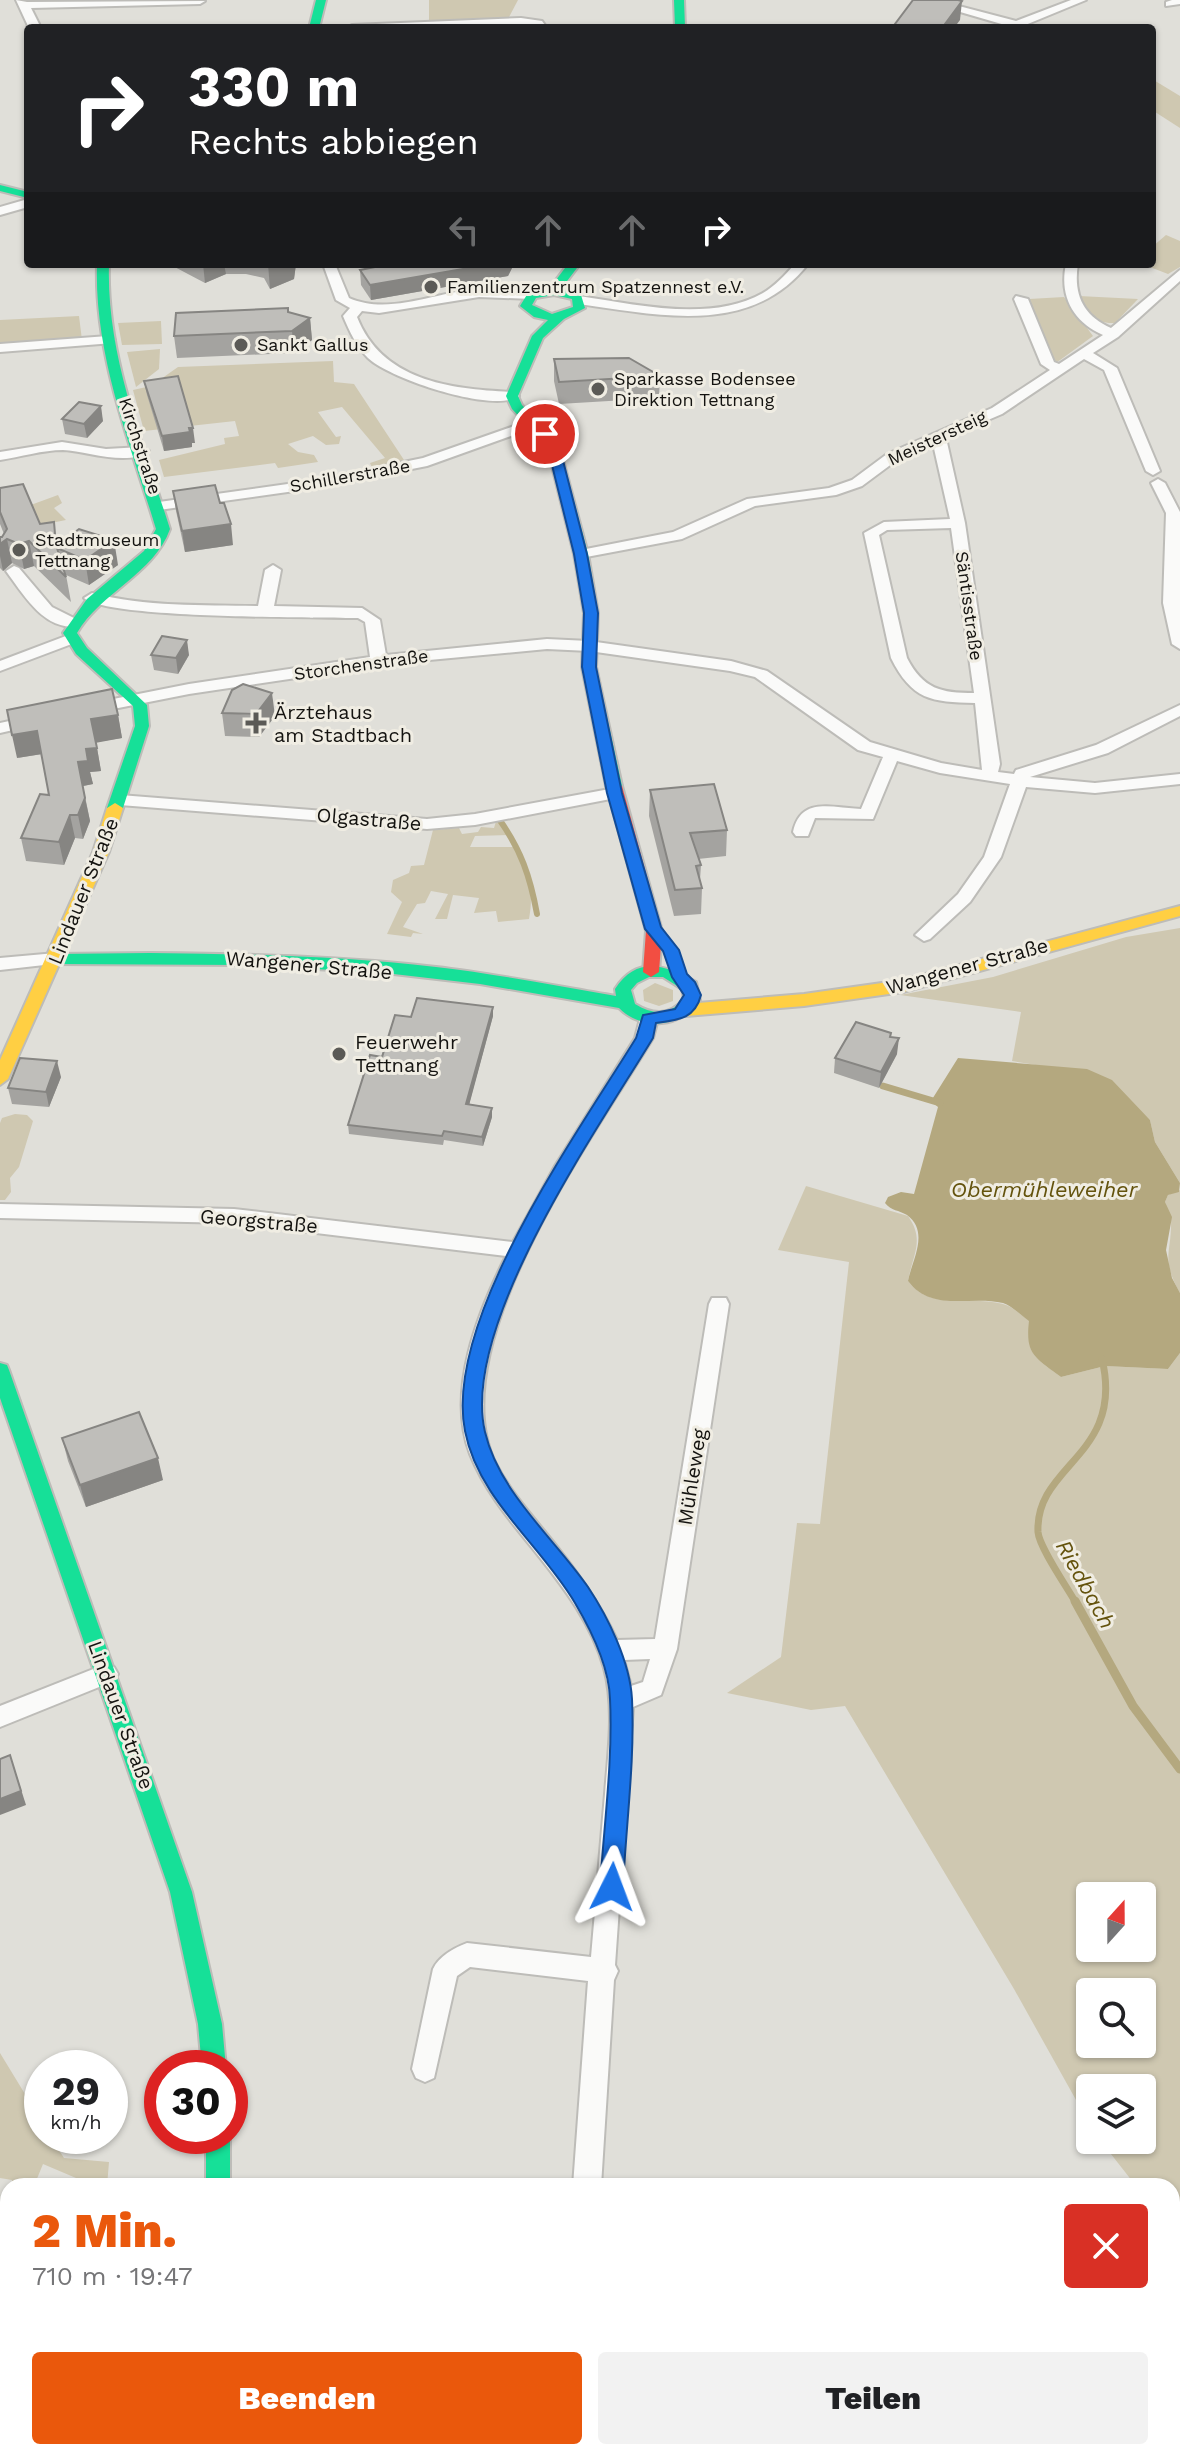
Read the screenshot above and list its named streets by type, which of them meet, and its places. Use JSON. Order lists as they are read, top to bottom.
{
  "streets": {
    "main road": ["Kirchstraße", "Lindauer Straße", "Wangener Straße"],
    "street": [
      "Meistersteig",
      "Schillerstraße",
      "Säntisstraße",
      "Storchenstraße",
      "Olgastraße",
      "Georgstraße",
      "Mühleweg"
    ]
  },
  "crossings": [
    ["Meistersteig", "Säntisstraße"],
    ["Kirchstraße", "Schillerstraße"],
    ["Säntisstraße", "Storchenstraße"],
    ["Storchenstraße", "Lindauer Straße"],
    ["Olgastraße", "Lindauer Straße"],
    ["Lindauer Straße", "Wangener Straße"]
  ],
  "water": ["Obermühleweiher", "Riedbach"],
  "places": {
    "other": [
      "Familienzentrum Spatzennest e.V.",
      "Sankt Gallus",
      "Sparkasse Bodensee Direktion Tettnang",
      "Stadtmuseum Tettnang",
      "Feuerwehr Tettnang"
    ],
    "health": ["Ärztehaus am Stadtbach"]
  },
  "north": "top",
  "page": {
    "turn": ["330 m", "Rechts abbiegen"],
    "speed": "29 km/h",
    "limit": "30",
    "heading": ["2 Min.", "710 m · 19:47"],
    "buttons": ["Beenden", "Teilen"]
  }
}
